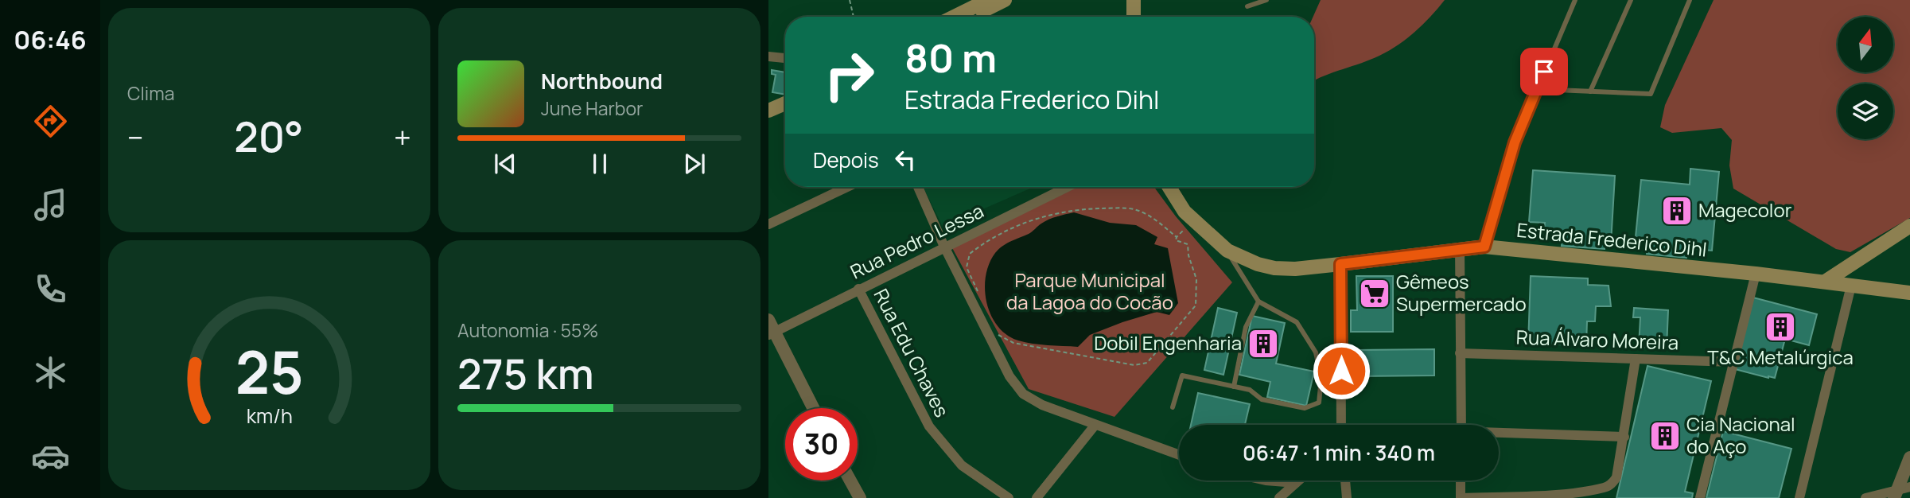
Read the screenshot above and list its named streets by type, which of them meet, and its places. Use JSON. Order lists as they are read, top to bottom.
{
  "streets": {
    "main road": ["Estrada Frederico Dihl"],
    "street": ["Rua Pedro Lessa", "Rua Álvaro Moreira", "Rua Edu Chaves"]
  },
  "crossings": [
    ["Rua Pedro Lessa", "Rua Edu Chaves"]
  ],
  "parks": ["Parque Municipal da Lagoa do Cocão"],
  "places": {
    "building": [
      "Magecolor",
      "T&C Metalúrgica",
      "Dobil Engenharia",
      "Cia Nacional do Aço"
    ],
    "supermarket": ["Gêmeos Supermercado"]
  },
  "north": "top",
  "page": {
    "tabs": "06:46",
    "tile": [
      "Clima",
      ["Autonomia · 55%", "275 km"]
    ],
    "turn": ["80 m", "Estrada Frederico Dihl"],
    "song": ["Northbound", "June Harbor"],
    "heat": ["−", "20°", "+"],
    "then": "Depois",
    "limit": "30",
    "trip": "06:47 · 1 min · 340 m",
    "gauge": ["25", "km/h"]
  }
}
